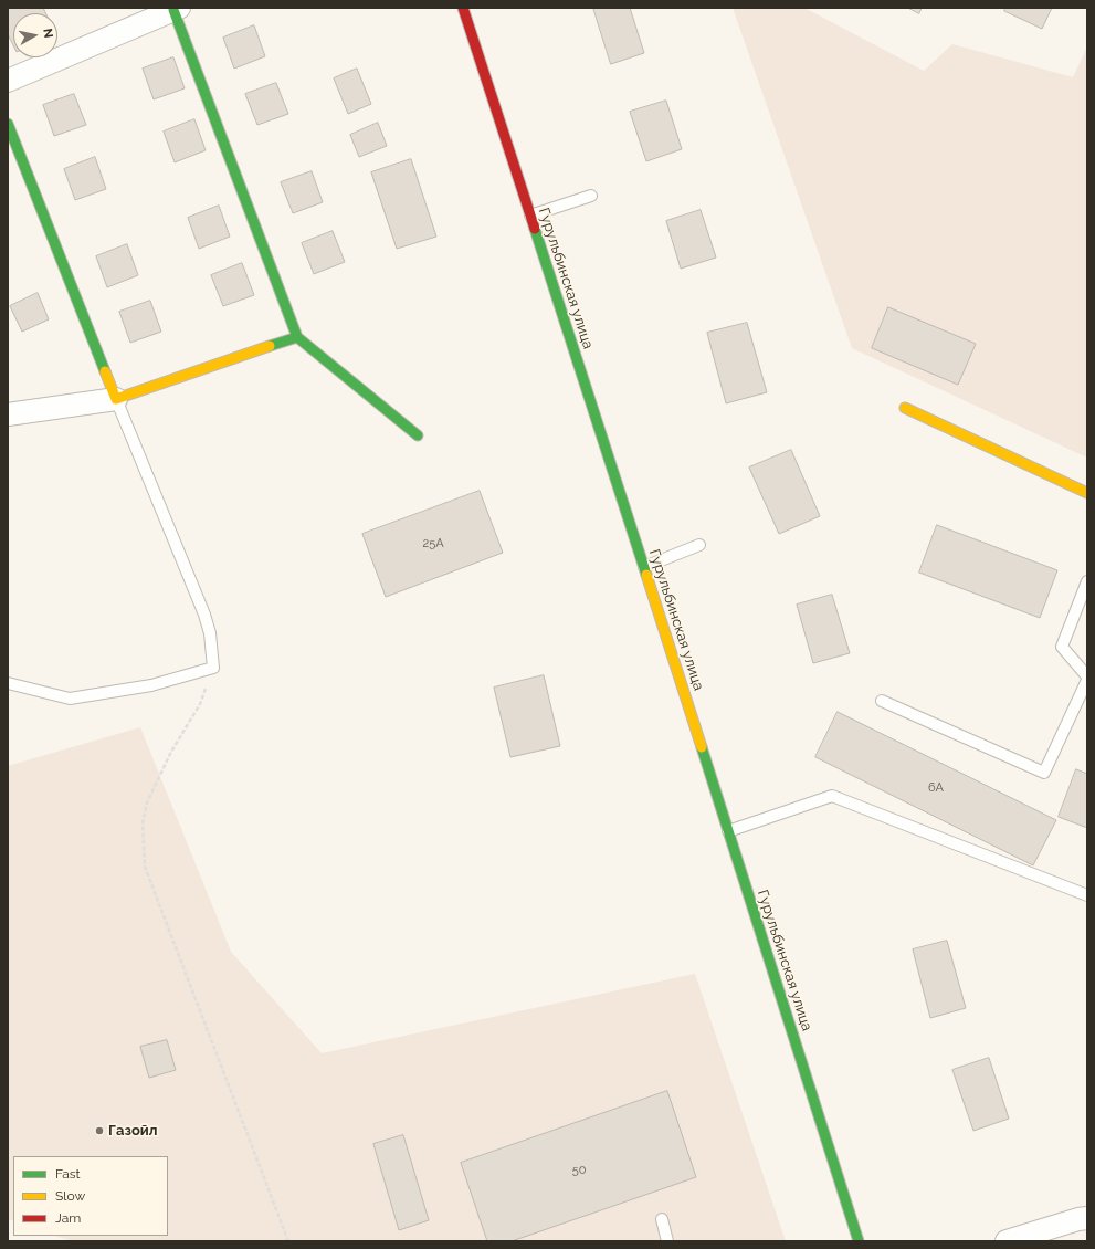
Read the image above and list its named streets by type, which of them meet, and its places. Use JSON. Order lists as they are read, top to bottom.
{
  "streets": {
    "street": ["Гурульбинская улица"]
  },
  "places": ["Газойл"],
  "house_numbers": ["25А", "6А", "50"],
  "legend": ["Fast", "Slow", "Jam"],
  "north": "right"
}
